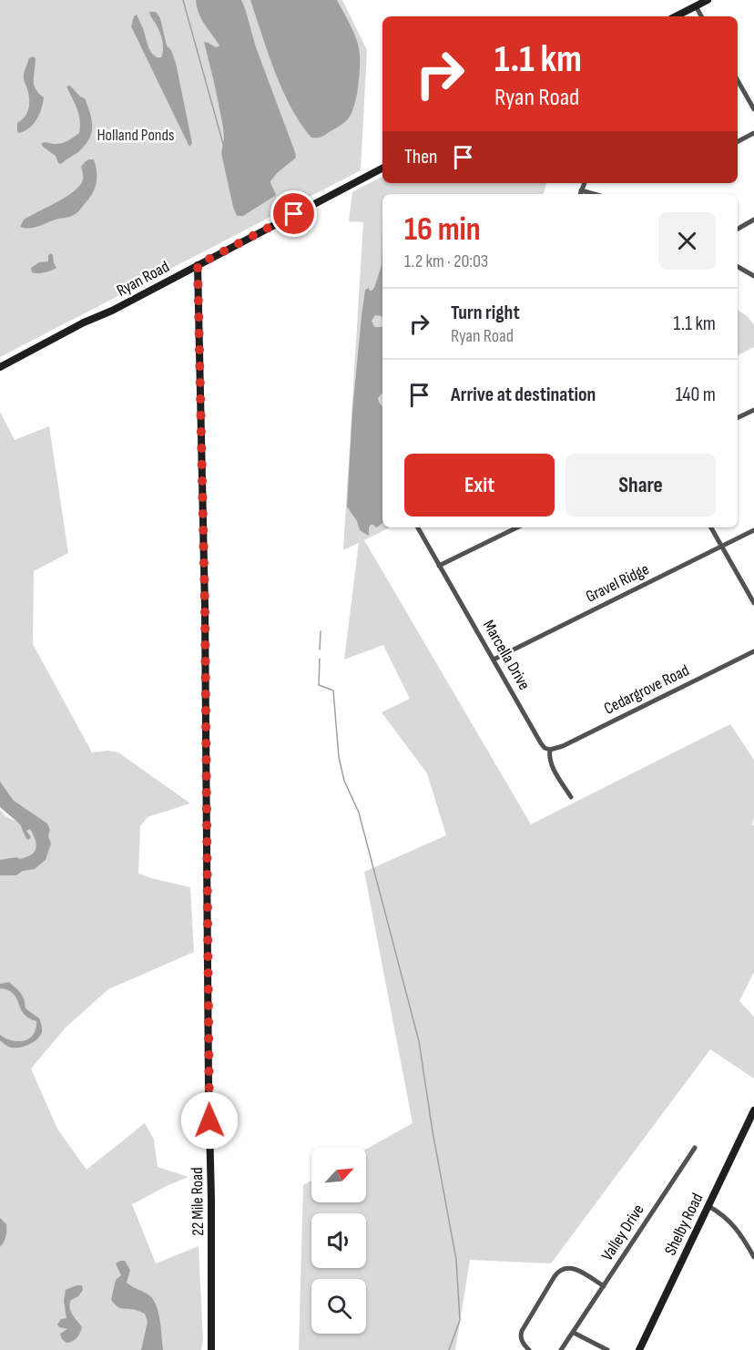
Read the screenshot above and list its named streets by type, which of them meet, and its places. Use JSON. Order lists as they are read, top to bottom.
{
  "streets": {
    "street": [
      "Ryan Road",
      "Gravel Ridge",
      "Marcella Drive",
      "Cedargrove Road",
      "22 Mile Road",
      "Shelby Road",
      "Valley Drive"
    ]
  },
  "crossings": [
    ["Ryan Road", "22 Mile Road"],
    ["Gravel Ridge", "Marcella Drive"],
    ["Marcella Drive", "Cedargrove Road"]
  ],
  "parks": ["Holland Ponds"],
  "north": "top right",
  "page": {
    "turn": ["1.1 km", "Ryan Road"],
    "then": "Then",
    "heading": ["16 min", "1.2 km · 20:03"],
    "list": [
      {
        "name": "Turn right",
        "note": "Ryan Road",
        "value": "1.1 km"
      },
      {
        "name": "Arrive at destination",
        "value": "140 m"
      }
    ],
    "buttons": ["Exit", "Share"]
  }
}
